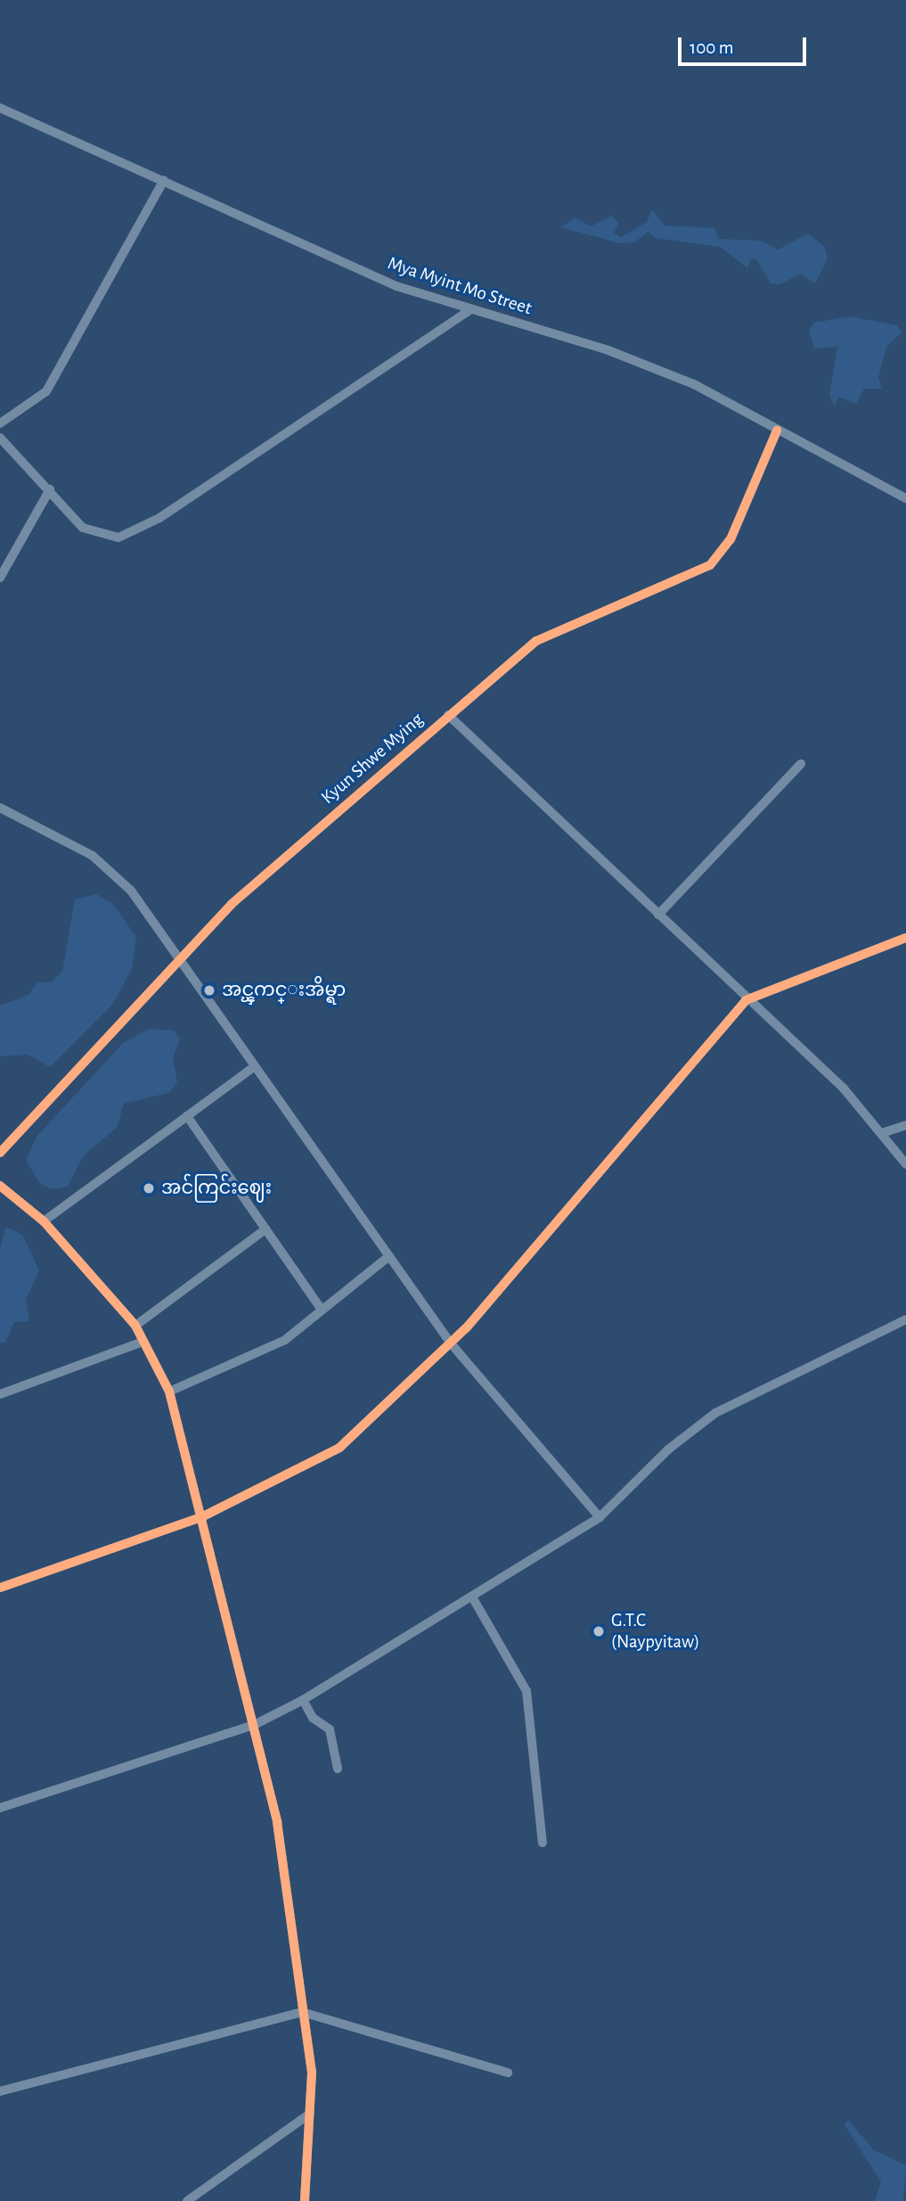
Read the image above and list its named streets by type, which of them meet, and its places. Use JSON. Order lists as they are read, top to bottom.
{
  "streets": {
    "street": ["Mya Myint Mo Street", "Kyun Shwe Mying"]
  },
  "crossings": [
    ["Mya Myint Mo Street", "Kyun Shwe Mying"]
  ],
  "places": ["အင္ၾကင္းအိမ္ရာ", "အင်ကြင်းဈေး", "G.T.C (Naypyitaw)"],
  "scale_bar": "100 m"
}
